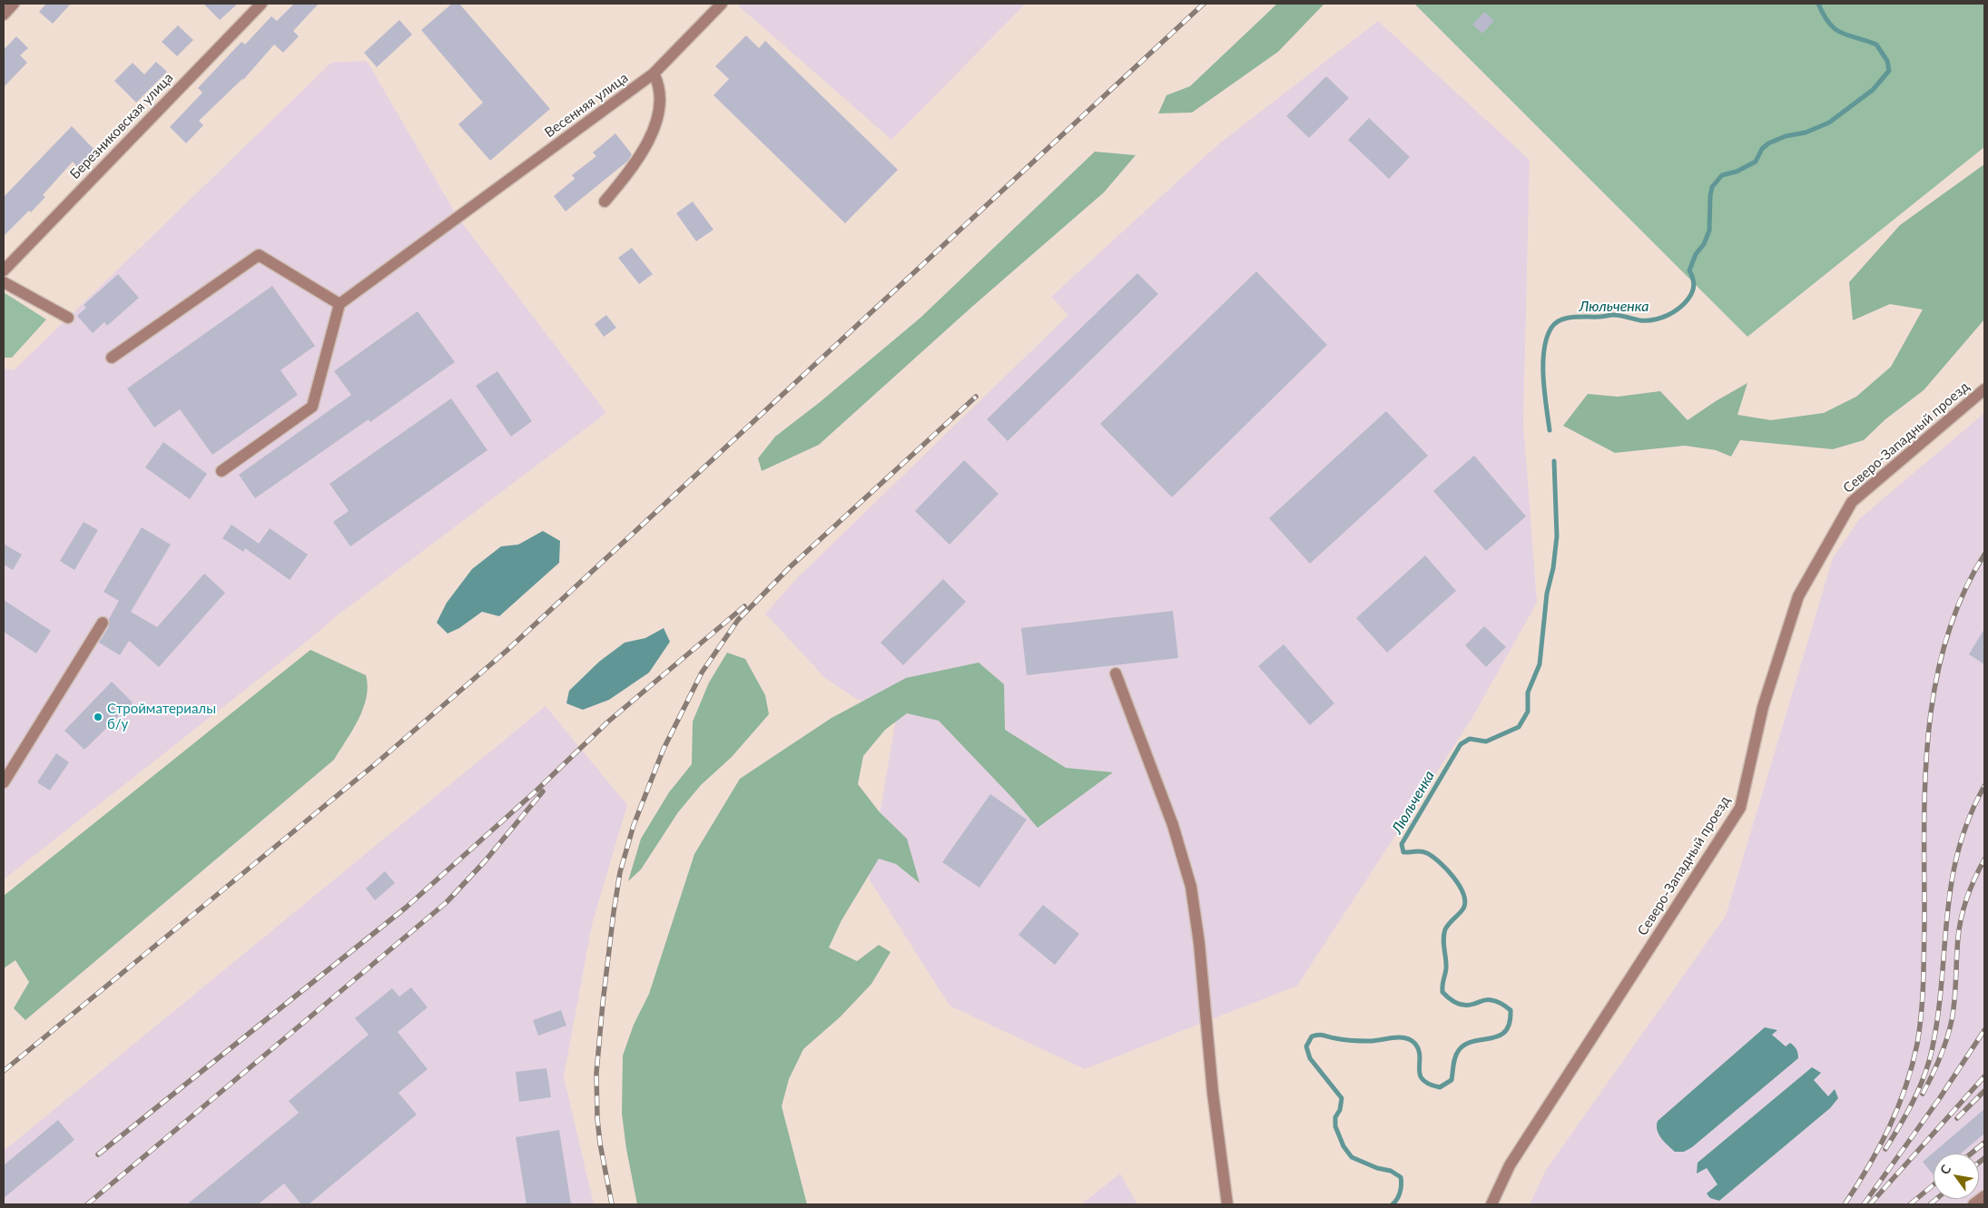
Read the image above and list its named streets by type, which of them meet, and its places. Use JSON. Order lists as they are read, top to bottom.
{
  "streets": {
    "street": ["Весенняя улица", "Березниковская улица", "Северо-Западный проезд"]
  },
  "water": ["Люльченка"],
  "places": ["Стройматериалы б/у"],
  "north": "top left"
}
